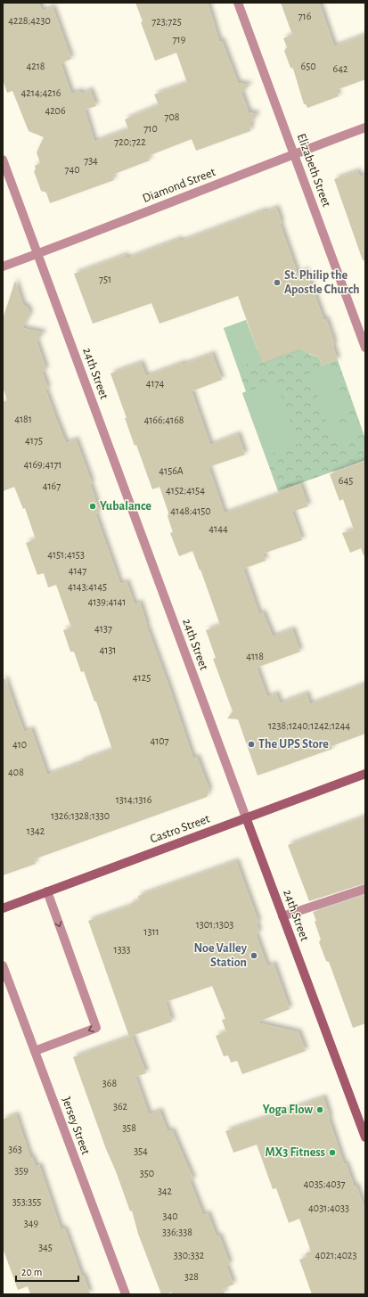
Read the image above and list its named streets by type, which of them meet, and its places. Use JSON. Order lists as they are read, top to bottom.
{
  "streets": {
    "street": [
      "Elizabeth Street",
      "Diamond Street",
      "24th Street",
      "Castro Street",
      "Jersey Street"
    ]
  },
  "crossings": [
    ["Elizabeth Street", "Diamond Street"],
    ["Diamond Street", "24th Street"],
    ["24th Street", "Castro Street"]
  ],
  "places": [
    "St. Philip the Apostle Church",
    "Yubalance",
    "The UPS Store",
    "Noe Valley Station",
    "Yoga Flow",
    "MX3 Fitness"
  ],
  "house_numbers": [
    "716",
    "4228;4230",
    "723;725",
    "719",
    "4218",
    "650",
    "642",
    "4214;4216",
    "4206",
    "708",
    "710",
    "720;722",
    "734",
    "740",
    "751",
    "4174",
    "4181",
    "4166;4168",
    "4175",
    "4169;4171",
    "4156A",
    "645",
    "4167",
    "4152;4154",
    "4148;4150",
    "4144",
    "4151;4153",
    "4147",
    "4143;4145",
    "4139;4141",
    "4137",
    "4131",
    "4118",
    "4125",
    "1238;1240;1242;1244",
    "4107",
    "410",
    "408",
    "1314;1316",
    "1326;1328;1330",
    "1342",
    "1301;1303",
    "1311",
    "1333",
    "368",
    "362",
    "358",
    "363",
    "354",
    "359",
    "350",
    "4035;4037",
    "342",
    "353;355",
    "4031;4033",
    "340",
    "349",
    "336;338",
    "345",
    "330;332",
    "4021;4023",
    "328"
  ],
  "scale_bar": "20 m"
}
